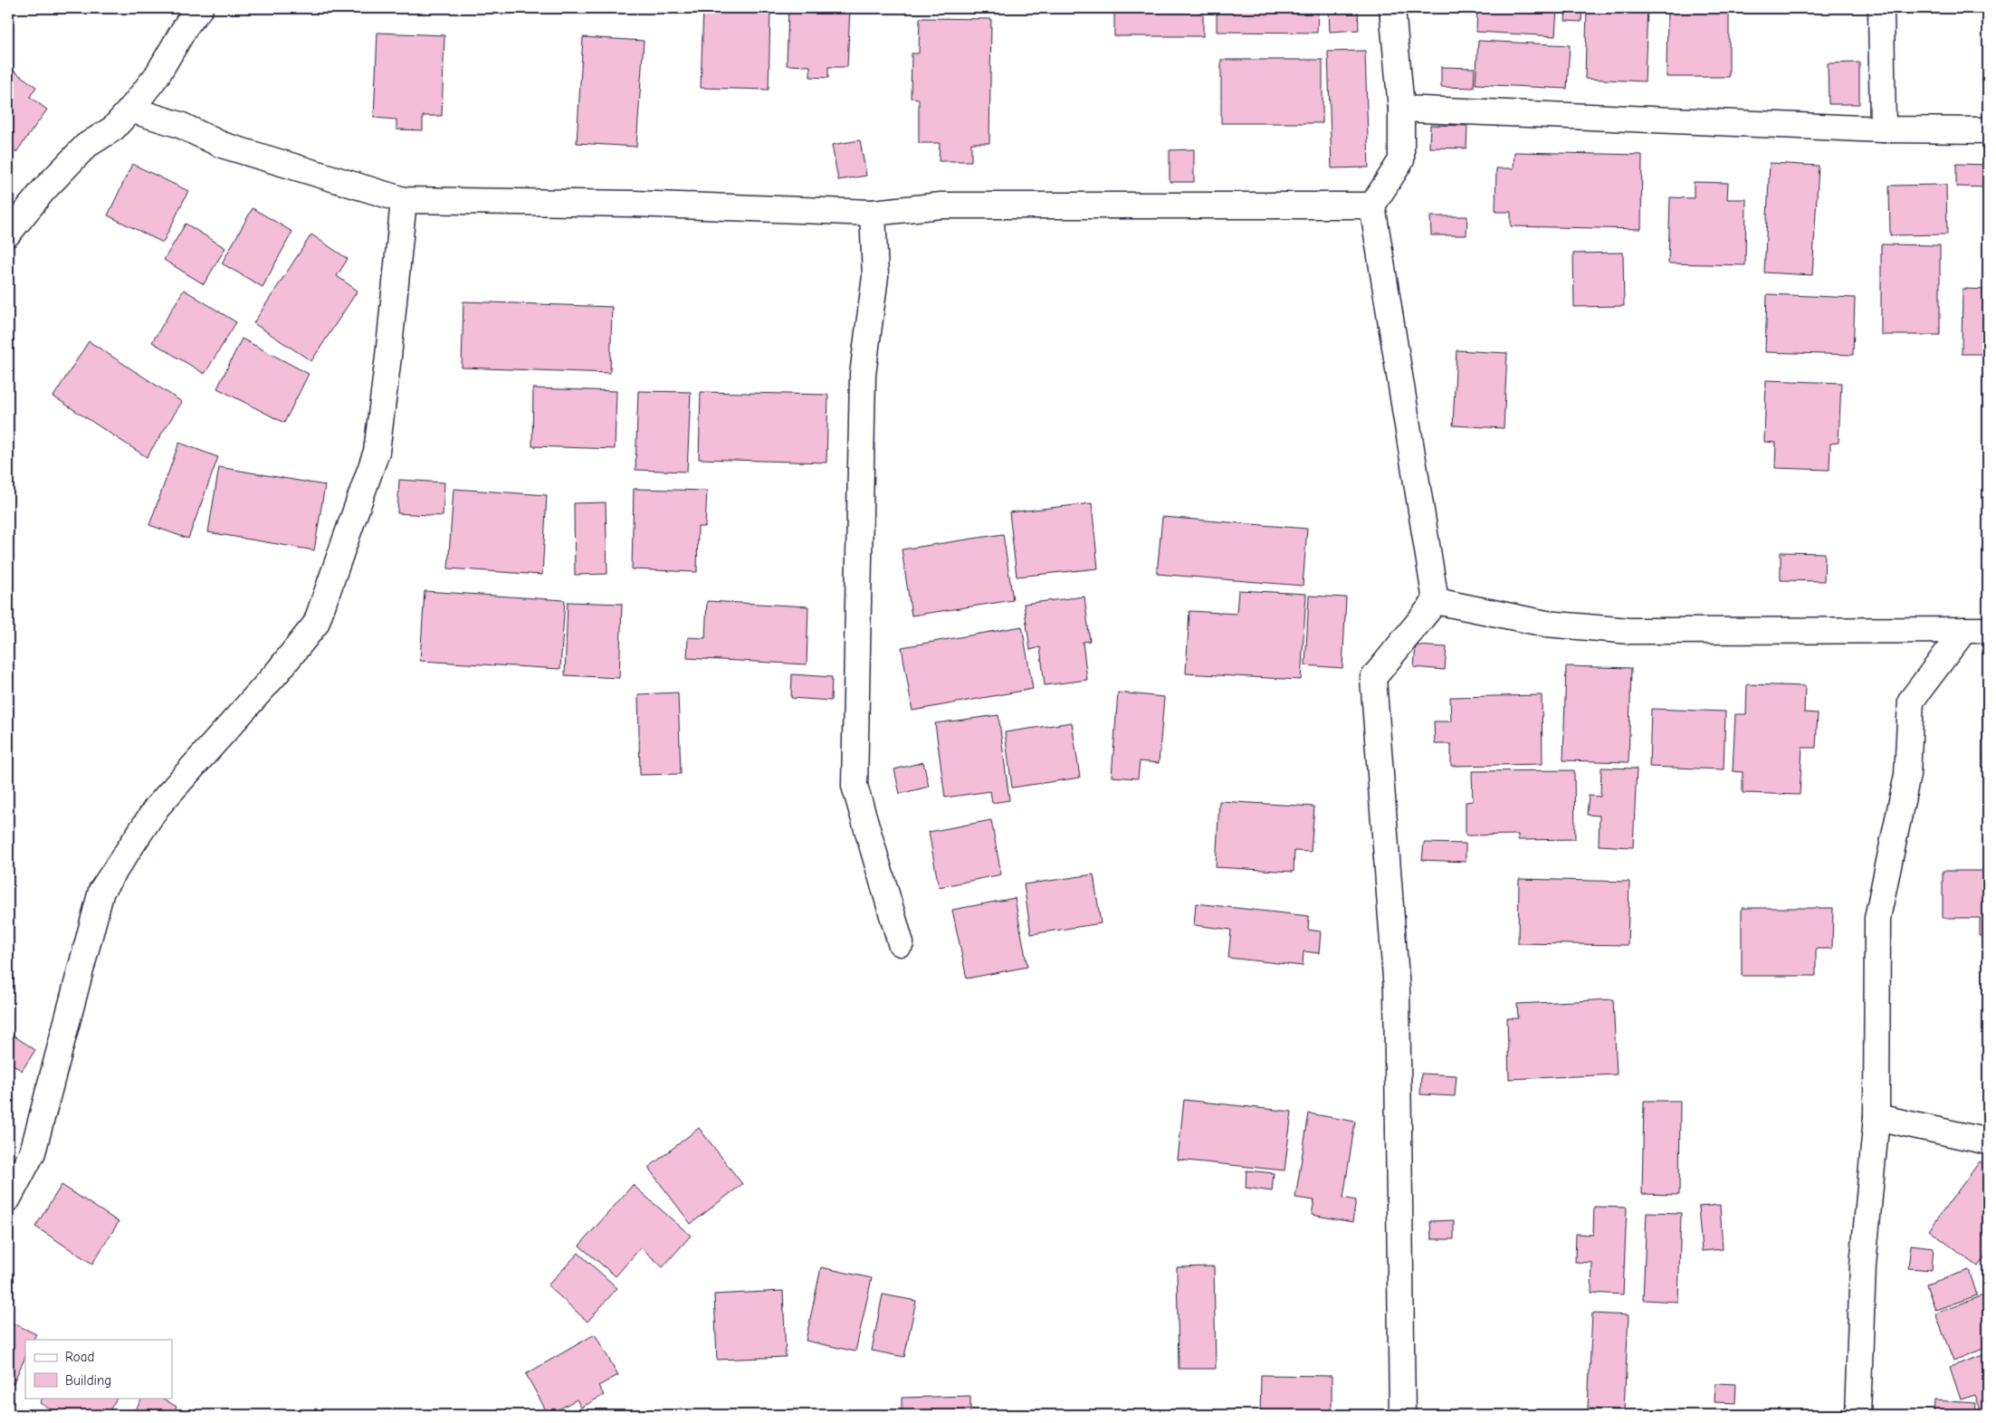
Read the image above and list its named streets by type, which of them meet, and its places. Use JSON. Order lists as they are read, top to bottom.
{
  "legend": ["Road", "Building"]
}
